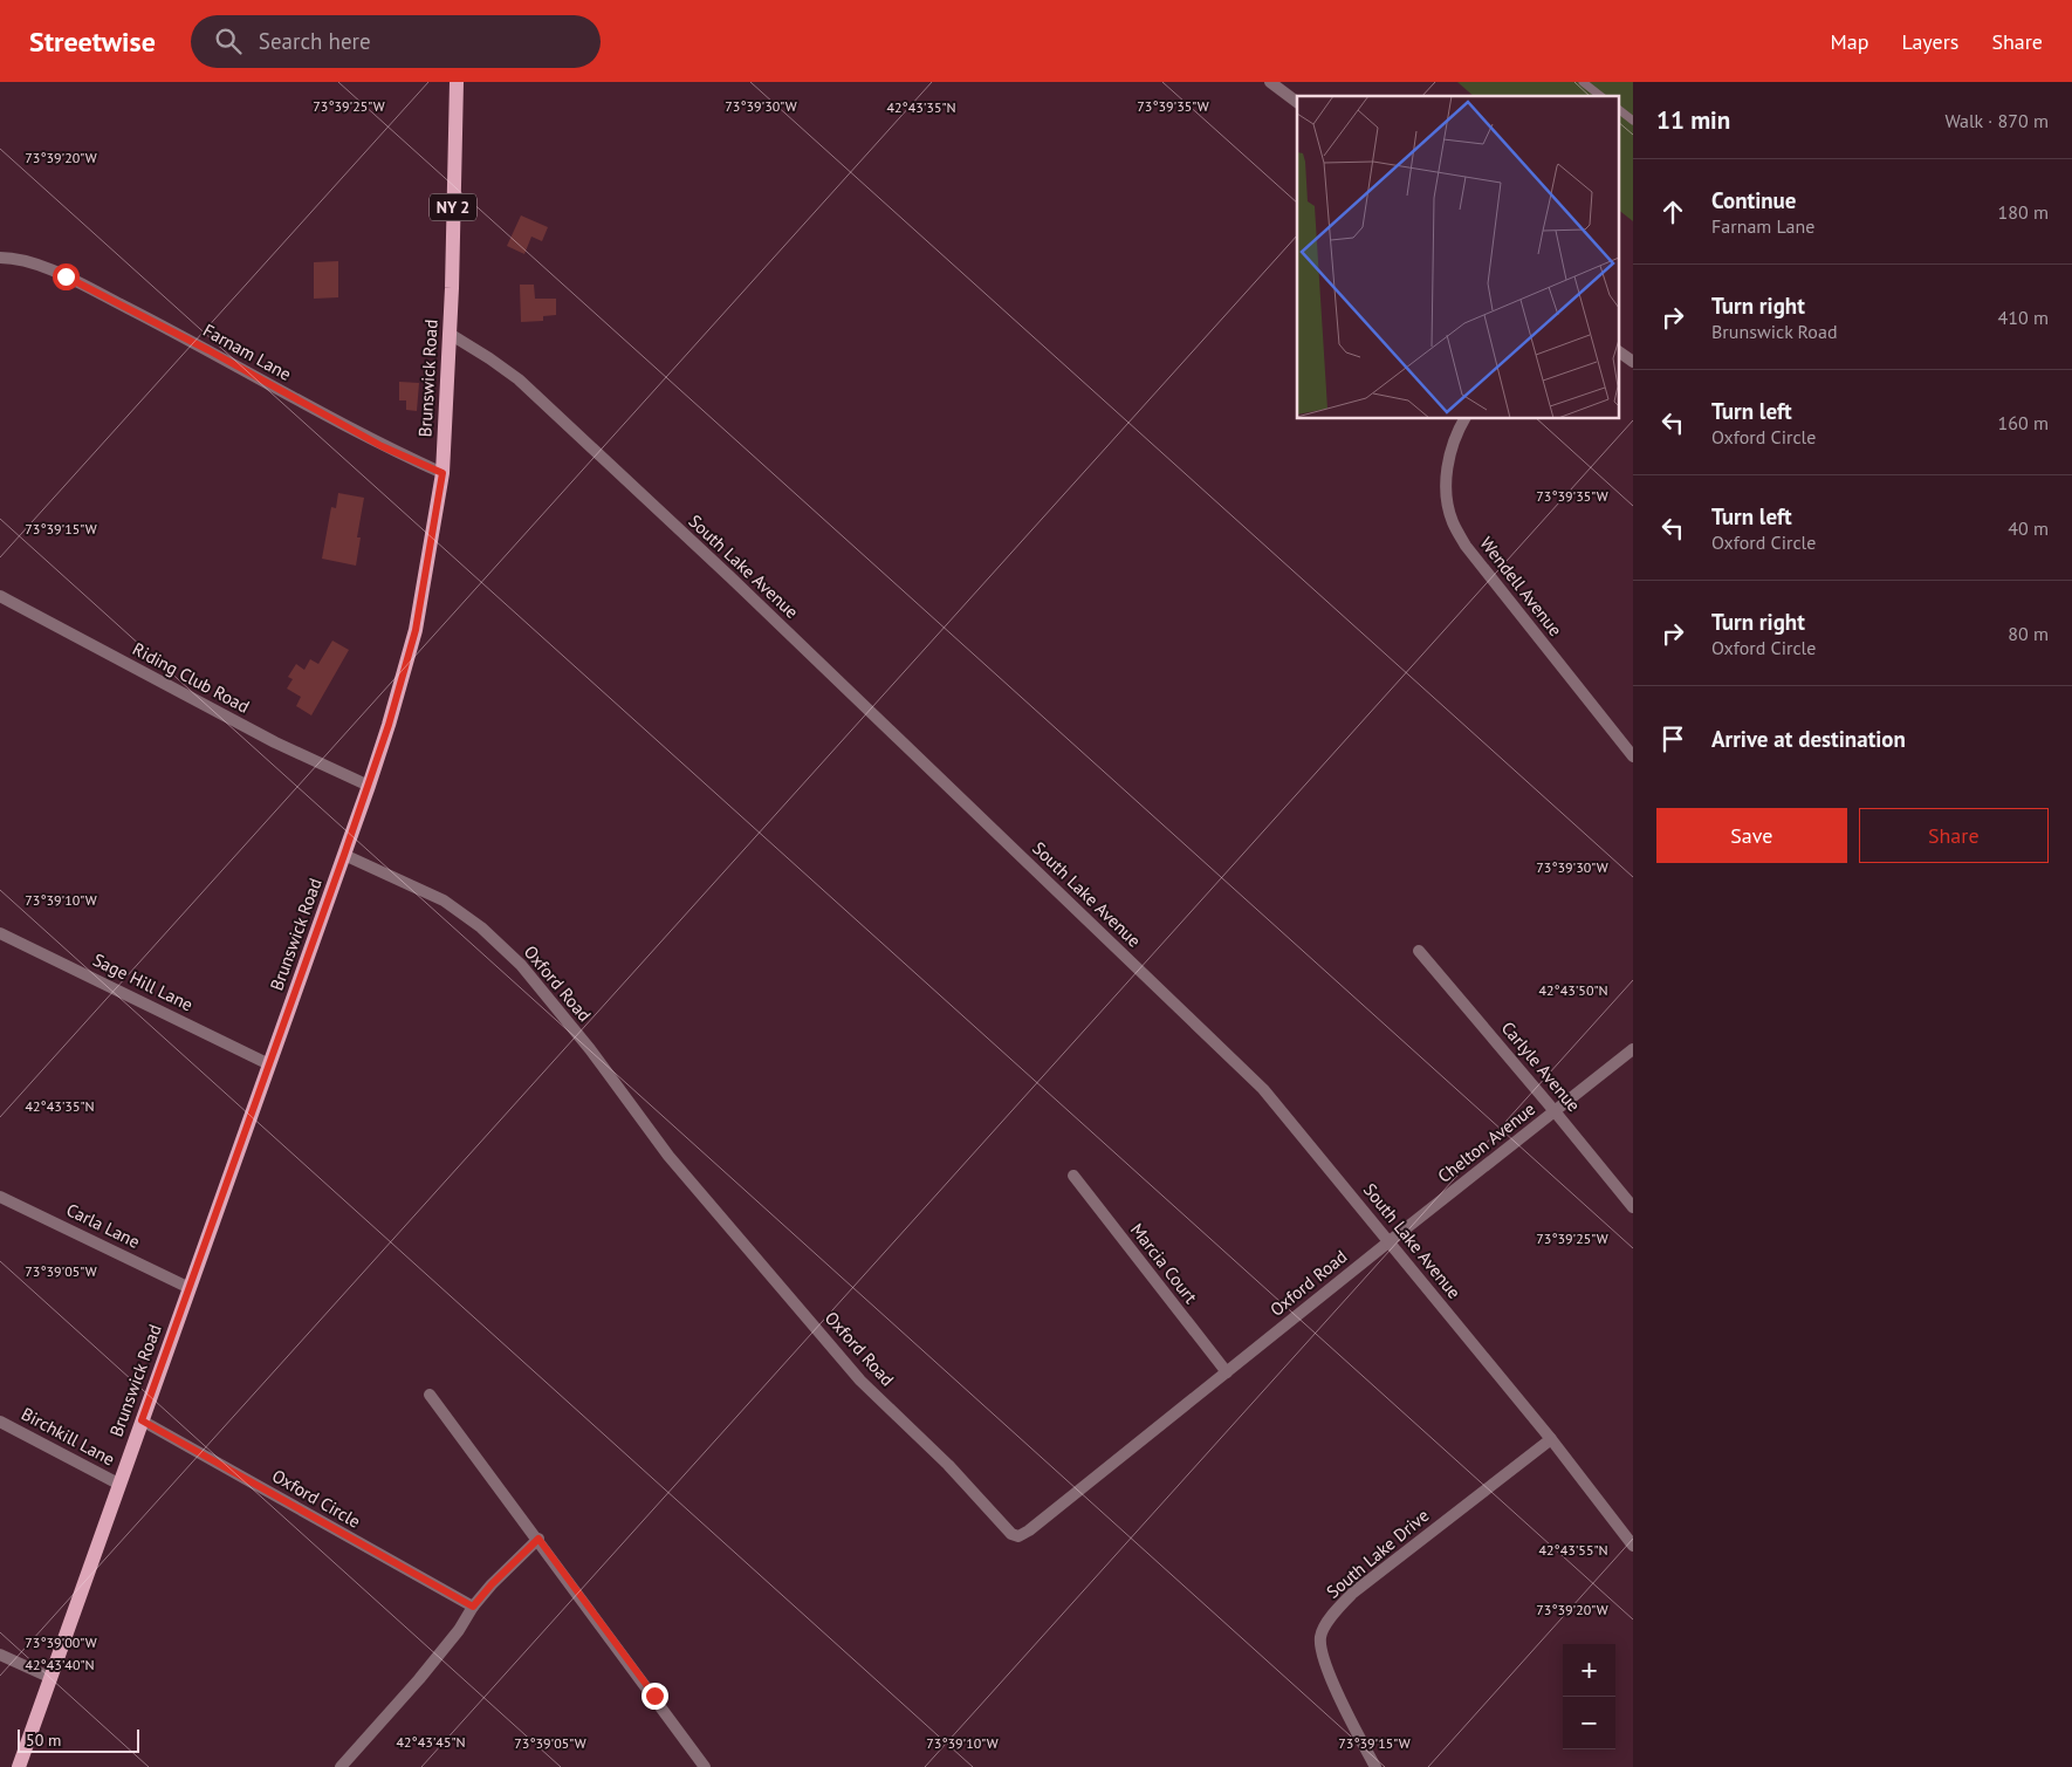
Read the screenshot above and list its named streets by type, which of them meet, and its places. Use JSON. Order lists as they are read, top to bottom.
{
  "streets": {
    "main road": ["NY 2", "Brunswick Road"],
    "street": [
      "Farnam Lane",
      "South Lake Avenue",
      "Wendell Avenue",
      "Riding Club Road",
      "Sage Hill Lane",
      "Oxford Road",
      "Carlyle Avenue",
      "Chelton Avenue",
      "Carla Lane",
      "Marcia Court",
      "Birchkill Lane",
      "Oxford Circle",
      "South Lake Drive"
    ]
  },
  "crossings": [
    ["Farnam Lane", "Brunswick Road"],
    ["Brunswick Road", "South Lake Avenue"],
    ["Brunswick Road", "Riding Club Road"],
    ["Brunswick Road", "Sage Hill Lane"],
    ["Brunswick Road", "Oxford Road"],
    ["Brunswick Road", "Carla Lane"],
    ["Brunswick Road", "Birchkill Lane"],
    ["Brunswick Road", "Oxford Circle"],
    ["South Lake Avenue", "Oxford Road"],
    ["South Lake Avenue", "Chelton Avenue"],
    ["South Lake Avenue", "South Lake Drive"],
    ["Oxford Road", "Chelton Avenue"],
    ["Oxford Road", "Marcia Court"],
    ["Carlyle Avenue", "Chelton Avenue"]
  ],
  "scale_bar": "50 m",
  "page": {
    "header": "Streetwise",
    "search": "Search here",
    "nav": ["Map", "Layers", "Share"],
    "heading": ["11 min", "Walk · 870 m"],
    "list": [
      ["Continue", "Farnam Lane", "180 m"],
      ["Turn right", "Brunswick Road", "410 m"],
      ["Turn left", "Oxford Circle", "160 m"],
      ["Turn left", "Oxford Circle", "40 m"],
      ["Turn right", "Oxford Circle", "80 m"],
      "Arrive at destination"
    ],
    "buttons": ["Save", "Share"],
    "map_buttons": ["+", "−"],
    "scale": "50 m"
  },
  "coordinates": [
    "73°39'30\"W",
    "73°39'25\"W",
    "73°39'35\"W",
    "42°43'35\"N",
    "73°39'20\"W",
    "73°39'15\"W",
    "73°39'10\"W",
    "42°43'50\"N",
    "73°39'05\"W",
    "42°43'55\"N",
    "73°39'00\"W",
    "42°43'40\"N",
    "42°43'45\"N"
  ]
}
